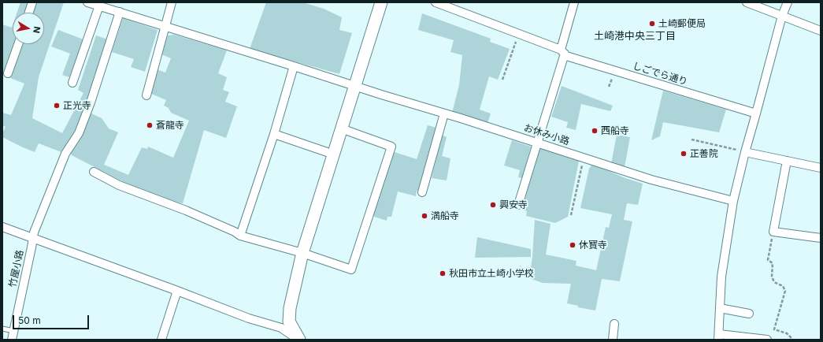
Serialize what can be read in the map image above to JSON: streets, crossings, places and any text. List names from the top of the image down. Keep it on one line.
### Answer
{"streets":{"street":["しごでら通り","お休み小路","竹屋小路"]},"crossings":[["お休み小路","竹屋小路"]],"districts":["土崎港中央三丁目"],"places":["土崎郵便局","正光寺","蒼龍寺","西船寺","正善院","興安寺","満船寺","休寳寺","秋田市立土崎小学校"],"scale_bar":"50 m","north":"right"}
